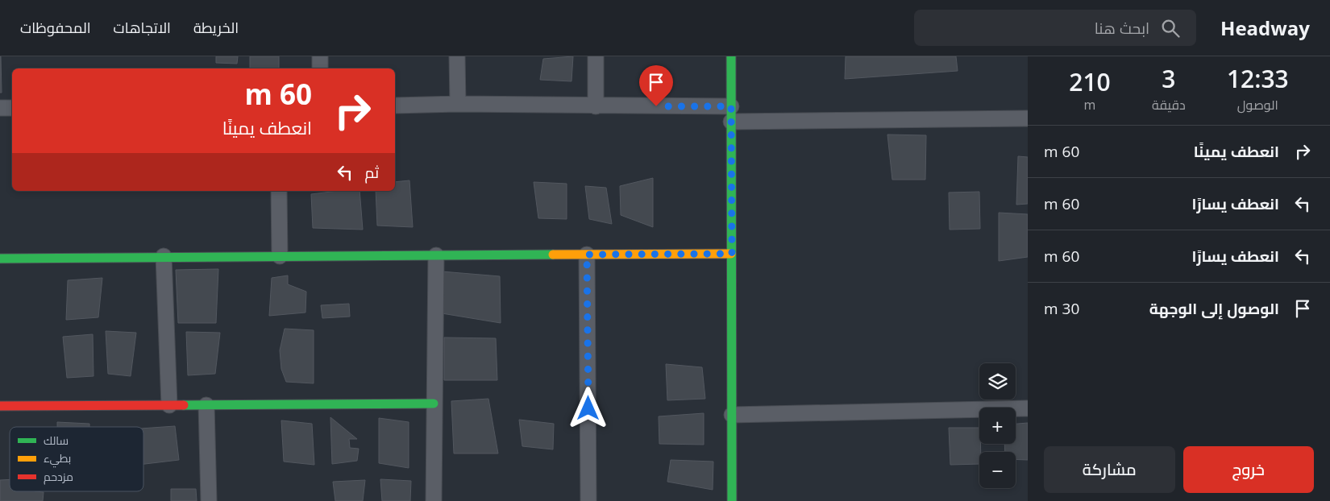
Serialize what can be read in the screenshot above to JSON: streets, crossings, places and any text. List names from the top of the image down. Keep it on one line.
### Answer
{"legend":["سالك","بطيء","مزدحم"],"page":{"header":"Headway","search":"ابحث هنا","nav":["الخريطة","الاتجاهات","المحفوظات"],"eta":["12:33","الوصول","3","دقيقة","210","m"],"turn":["60 m","انعطف يمينًا"],"list":[{"name":"انعطف يمينًا","value":"60 m"},{"name":"انعطف يسارًا","value":"60 m"},{"name":"انعطف يسارًا","value":"60 m"},{"name":"الوصول إلى الوجهة","value":"30 m"}],"then":"ثم","map_buttons":["+","−"],"buttons":["خروج","مشاركة"]}}
